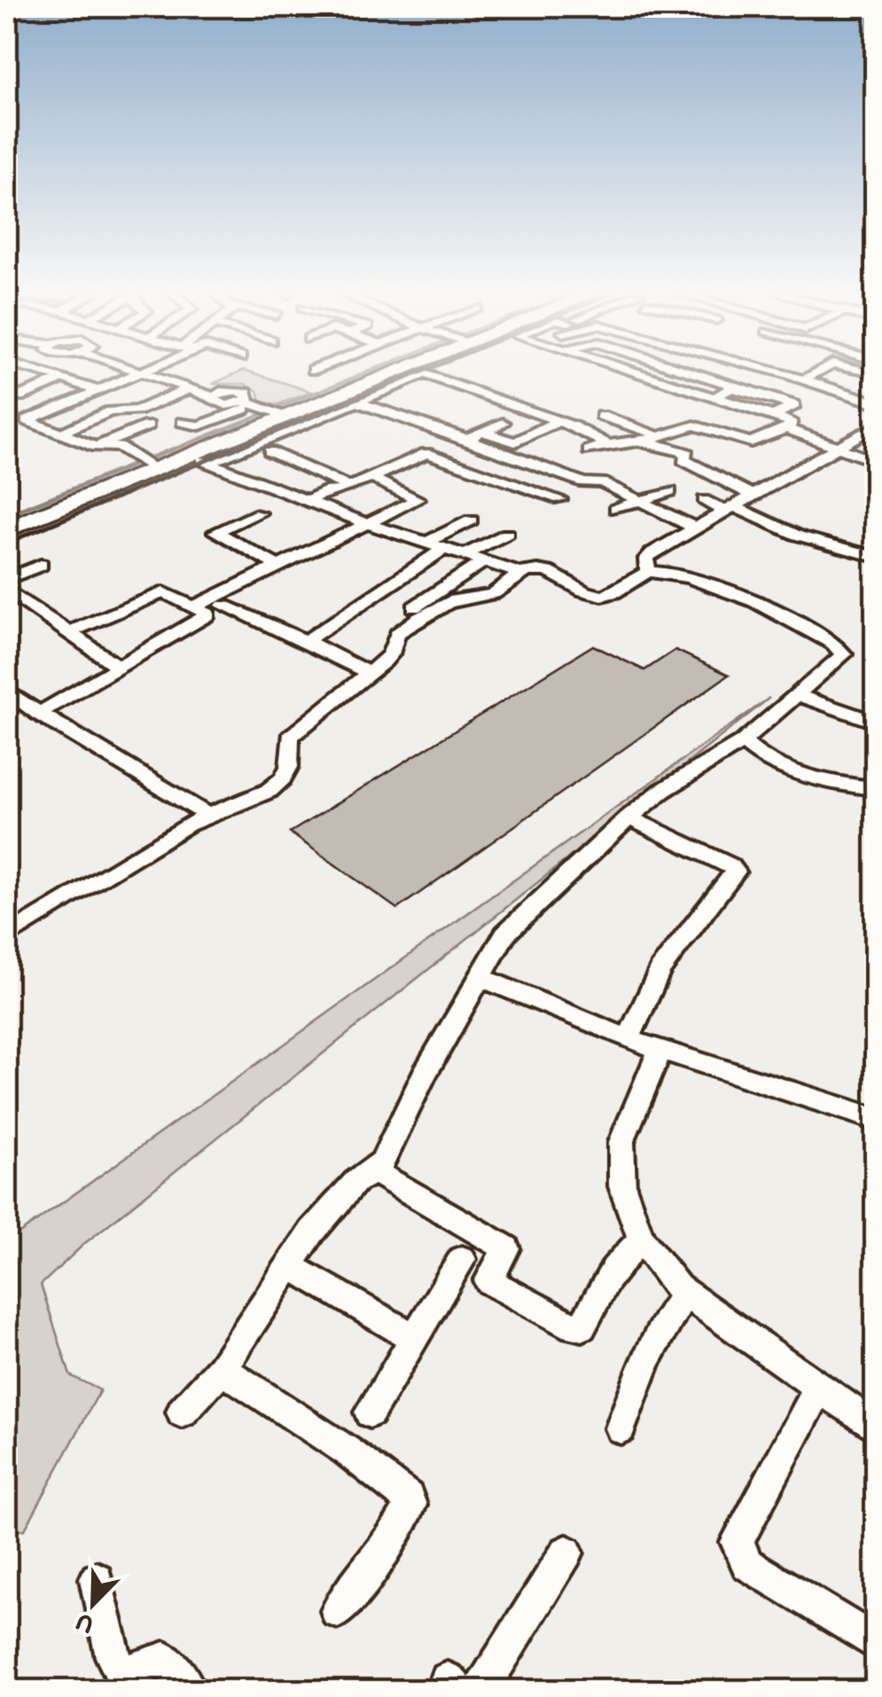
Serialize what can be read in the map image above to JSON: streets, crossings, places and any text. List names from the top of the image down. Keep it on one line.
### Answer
{"north":"bottom left"}
